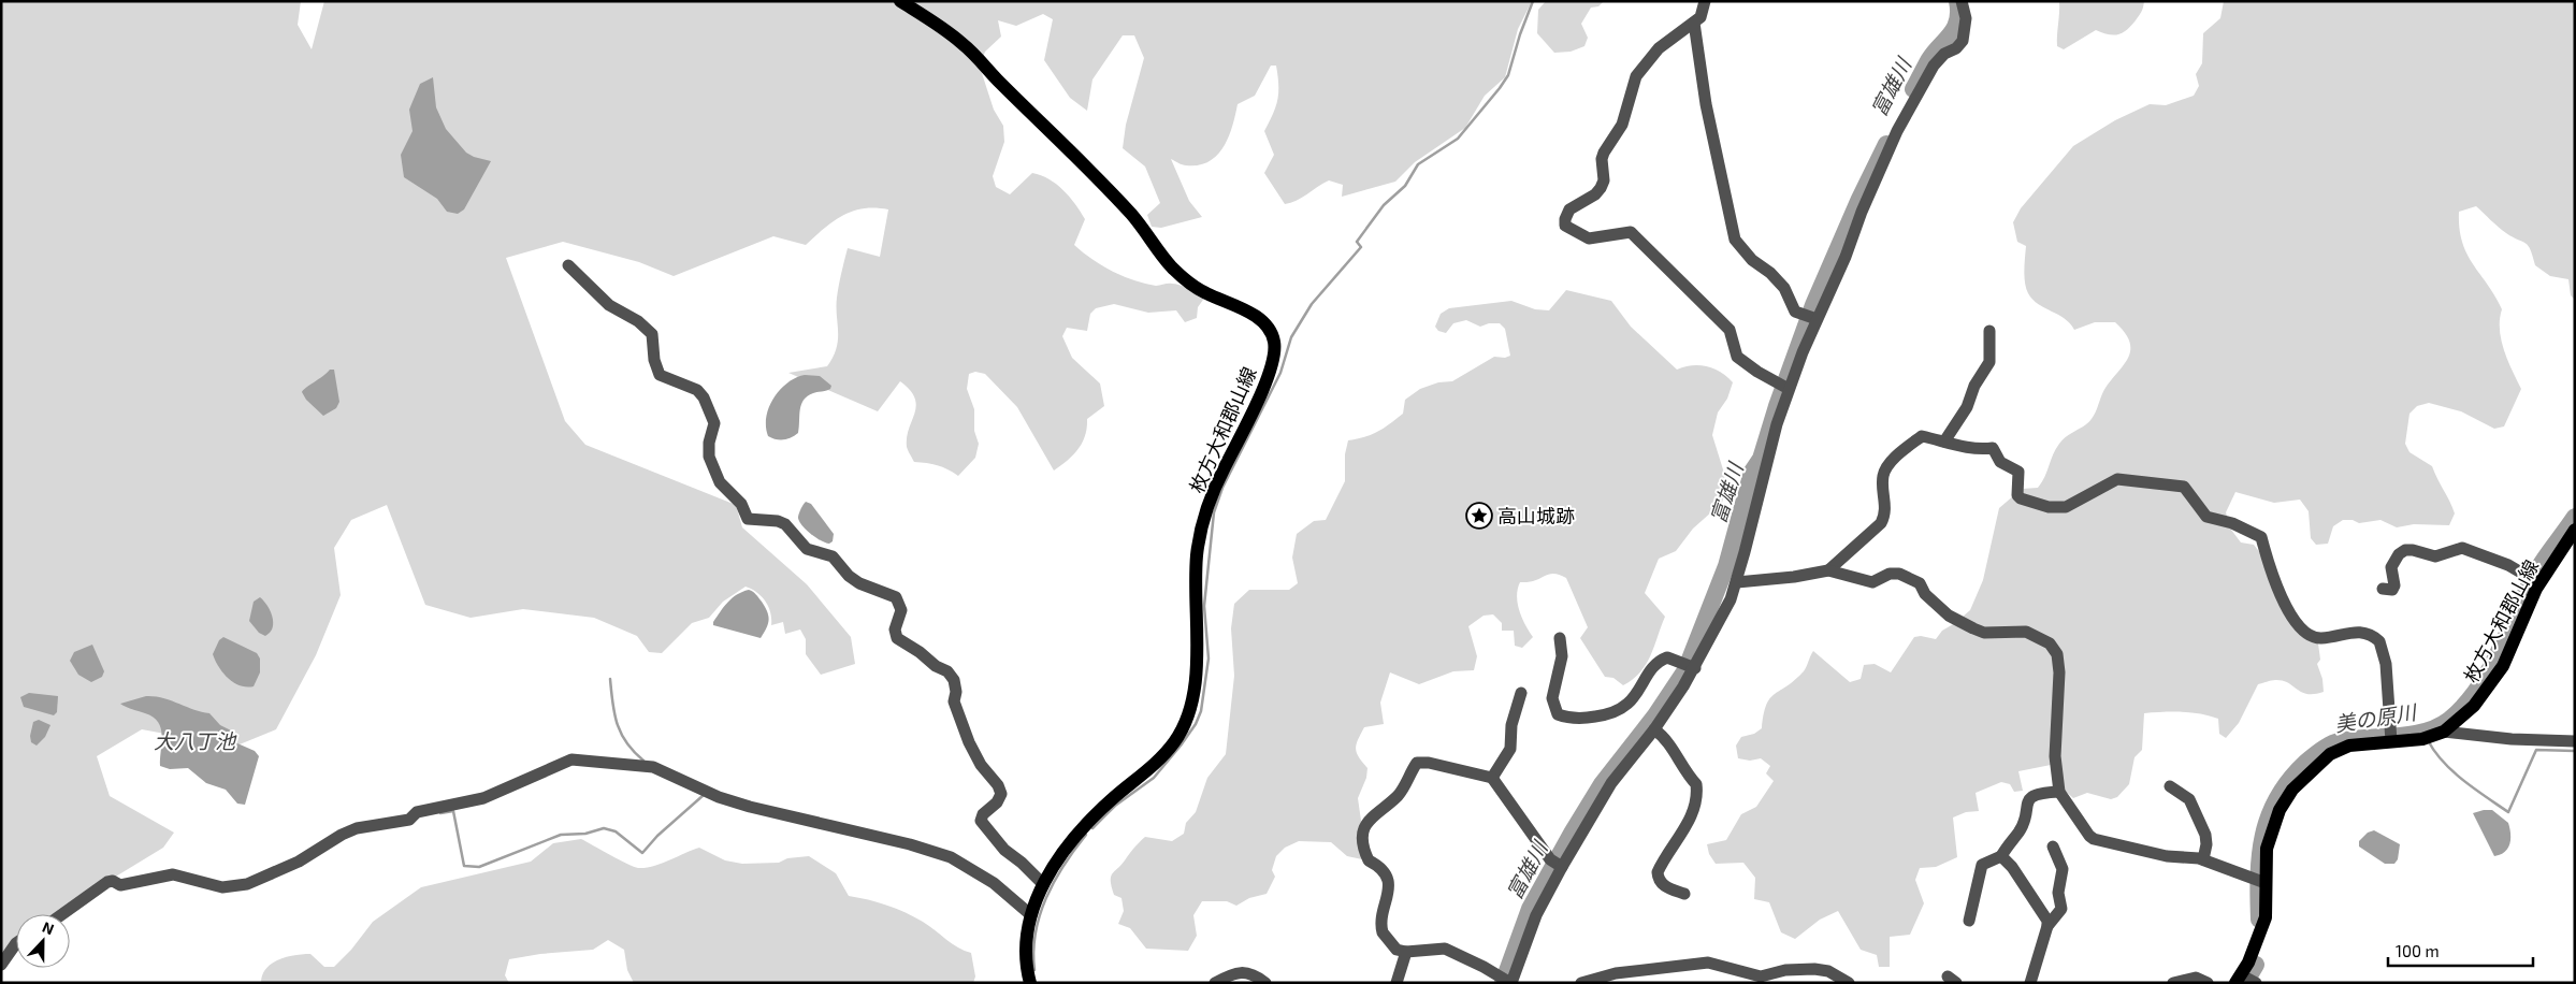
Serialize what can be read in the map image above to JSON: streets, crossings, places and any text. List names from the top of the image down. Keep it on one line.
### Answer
{"streets":{"main road":["枚方大和郡山線"]},"water":["富雄川","美の原川","大八丁池"],"places":{"place":["高山城跡"]},"scale_bar":"100 m","north":"top"}
